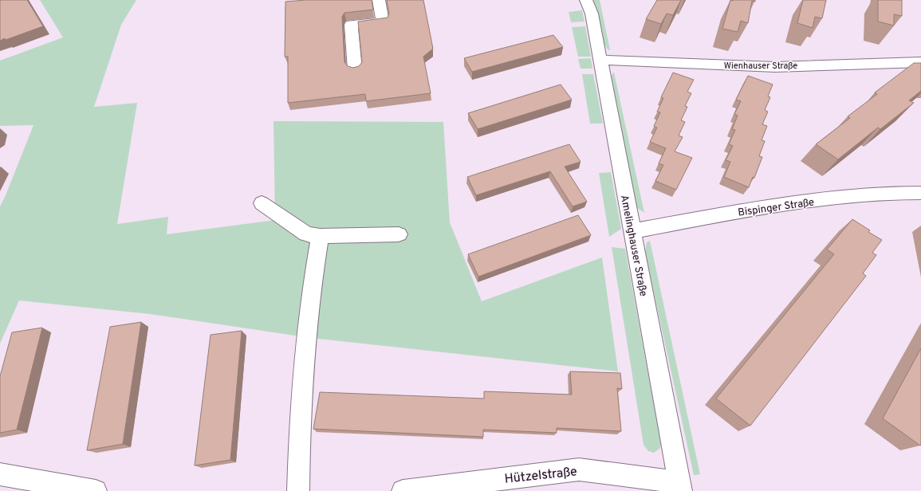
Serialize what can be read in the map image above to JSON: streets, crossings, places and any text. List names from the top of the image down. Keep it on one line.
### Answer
{"streets":{"street":["Wienhauser Straße","Bispinger Straße","Amelinghauser Straße","Hützelstraße"]},"crossings":[["Wienhauser Straße","Amelinghauser Straße"],["Bispinger Straße","Amelinghauser Straße"],["Amelinghauser Straße","Hützelstraße"]]}
